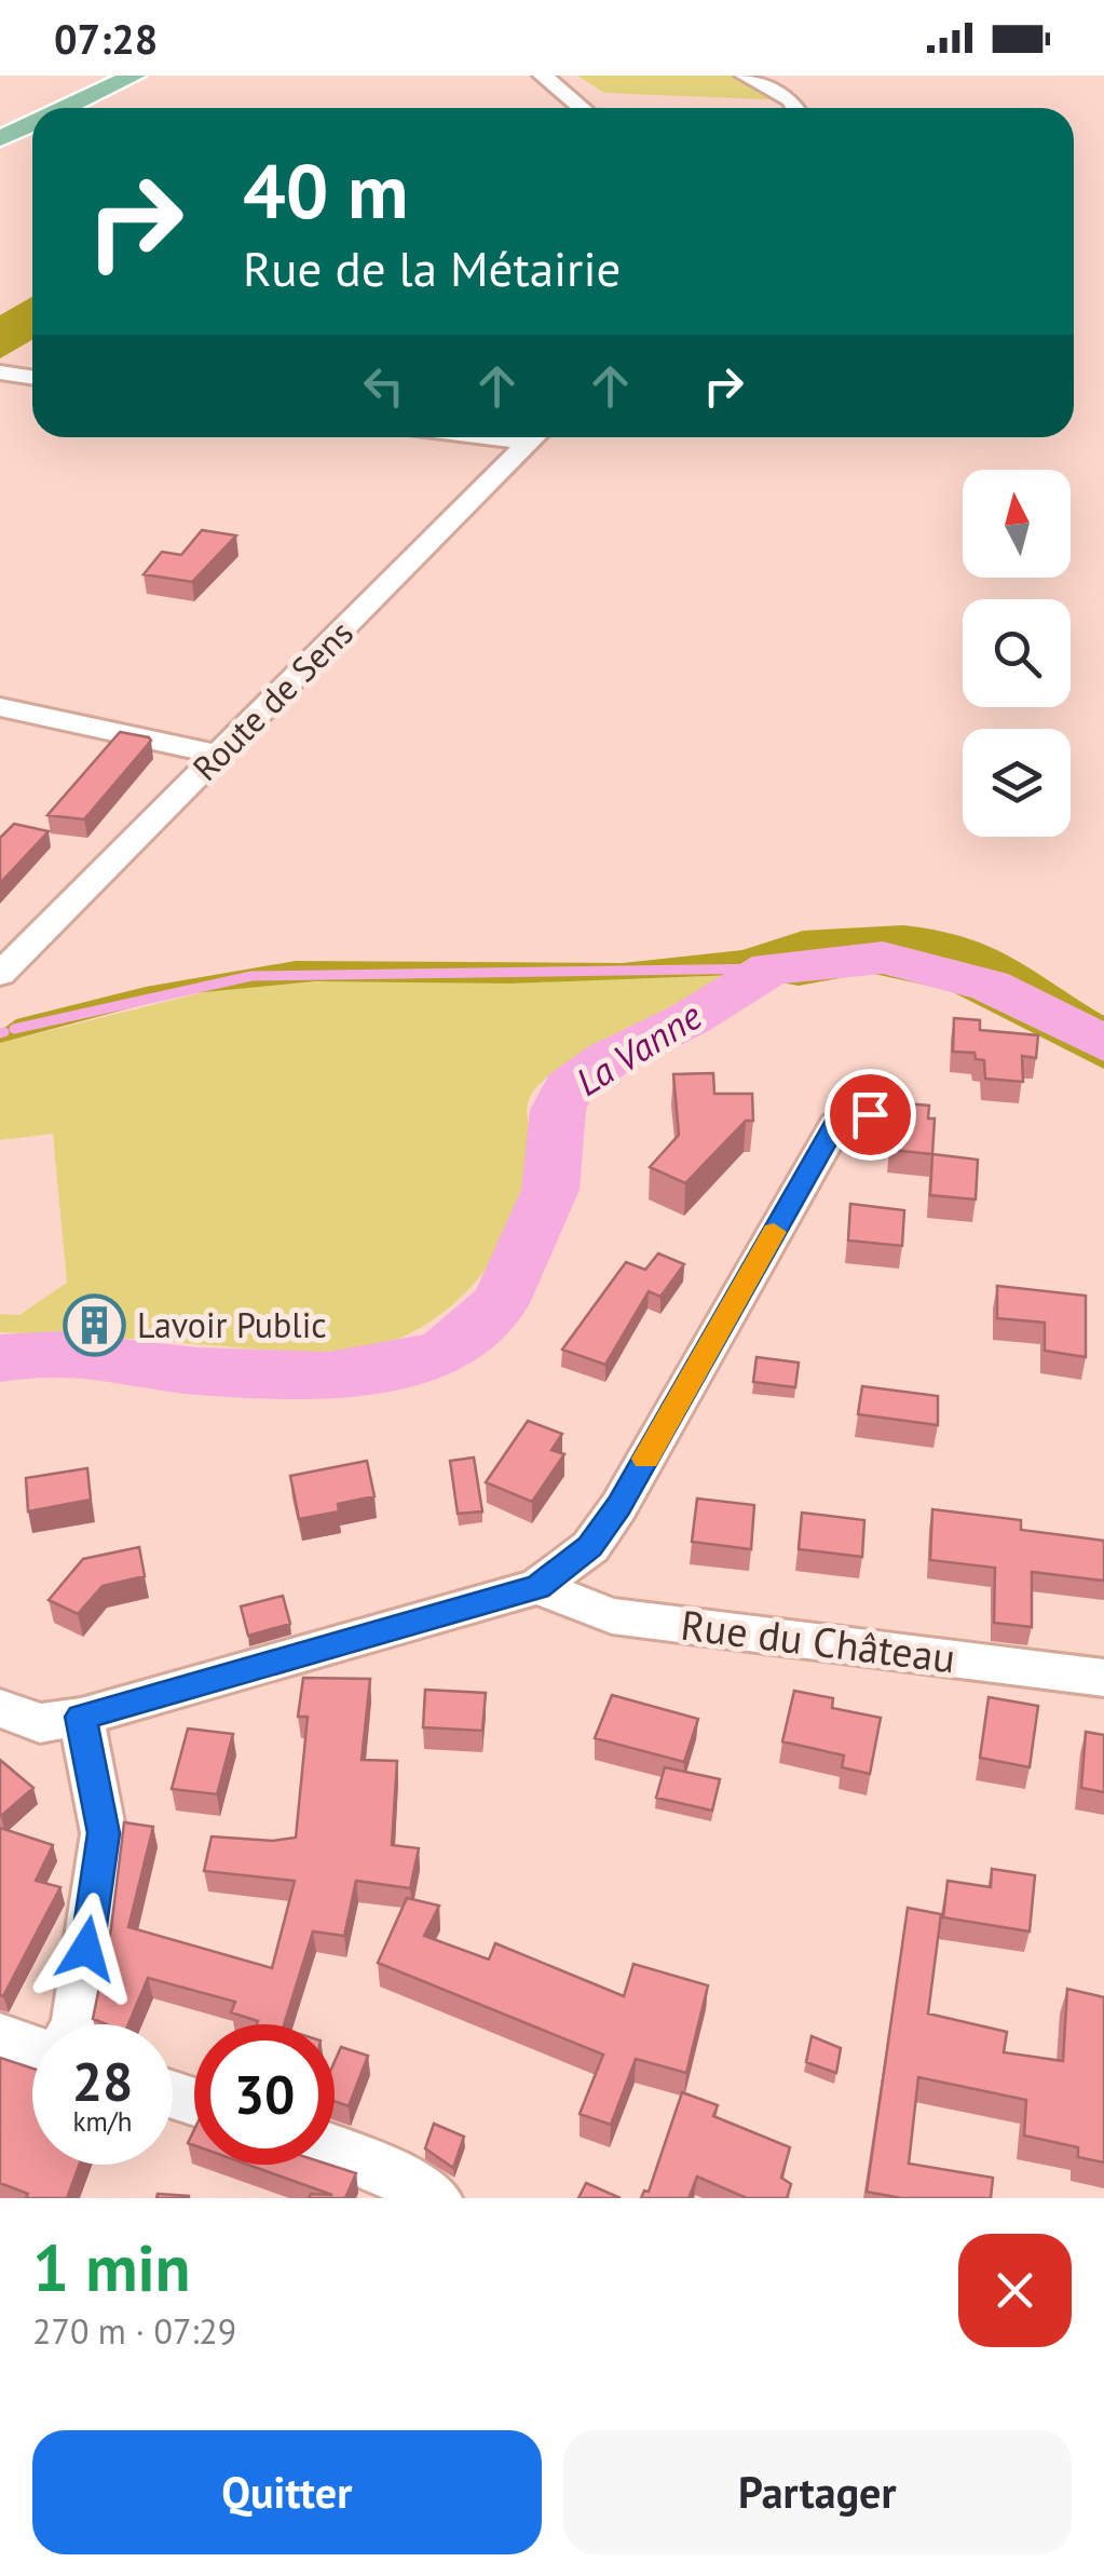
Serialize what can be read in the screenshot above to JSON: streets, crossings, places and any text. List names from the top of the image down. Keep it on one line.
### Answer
{"streets":{"street":["Route de Sens","Rue du Château"]},"water":["La Vanne"],"places":{"building":["Lavoir Public"]},"north":"top","page":{"status":"07:28","turn":["40 m","Rue de la Métairie"],"speed":"28 km/h","limit":"30","heading":["1 min","270 m · 07:29"],"buttons":["Quitter","Partager"]}}
